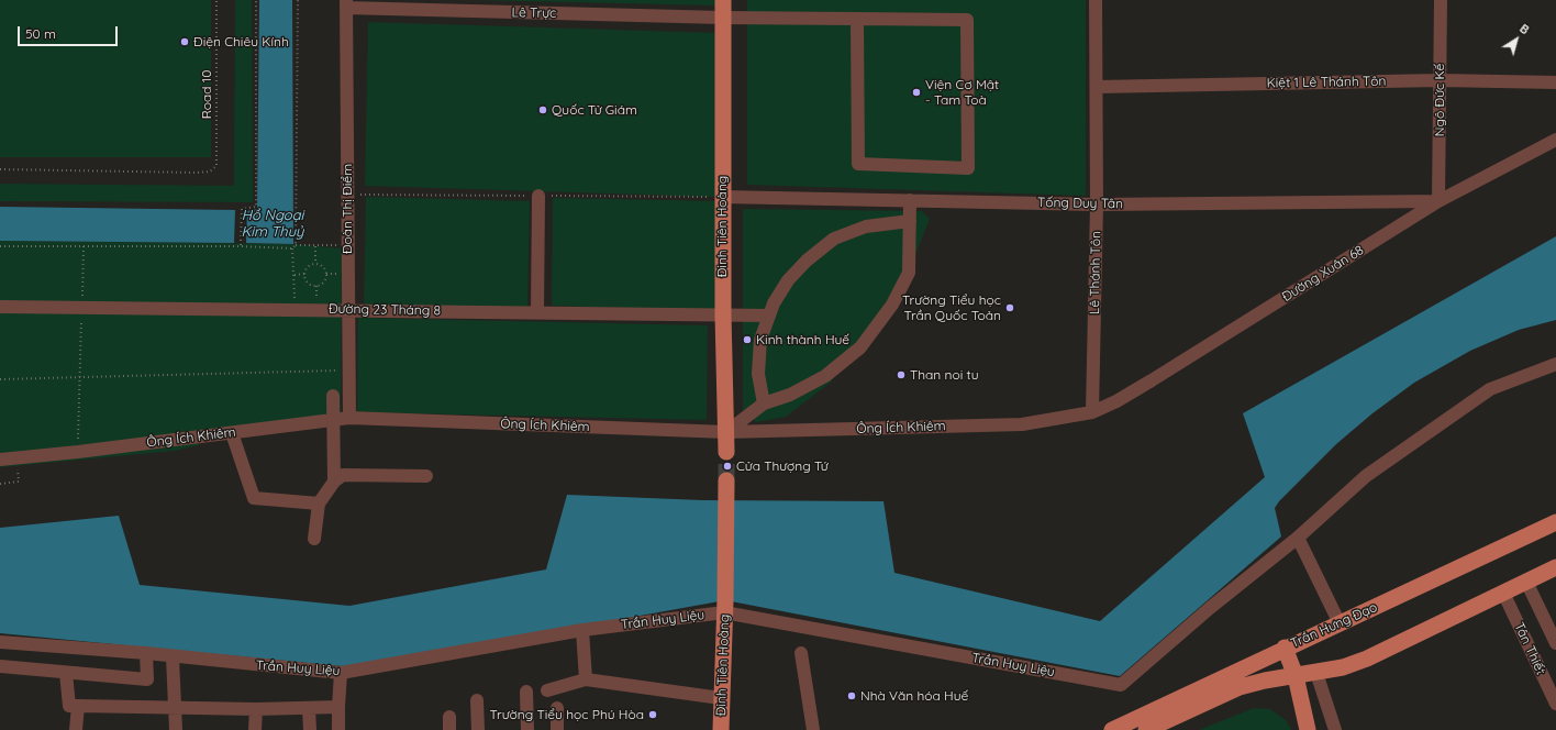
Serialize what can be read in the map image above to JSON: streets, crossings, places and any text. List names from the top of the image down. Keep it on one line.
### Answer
{"streets":{"main road":["Đinh Tiên Hoàng","Trần Hưng Đạo"],"street":["Lê Trực","Kiệt 1 Lê Thánh Tôn","Ngô Đức Kế","Tống Duy Tân","Đoàn Thị Điểm","Lê Thánh Tôn","Đường Xuân 68","Đường 23 Tháng 8","Ông Ích Khiêm","Trần Huy Liệu","Tân Thiết"],"path":["Road 10"]},"crossings":[["Lê Trực","Đoàn Thị Điểm"],["Lê Trực","Đinh Tiên Hoàng"],["Kiệt 1 Lê Thánh Tôn","Ngô Đức Kế"],["Kiệt 1 Lê Thánh Tôn","Lê Thánh Tôn"],["Ngô Đức Kế","Tống Duy Tân"],["Ngô Đức Kế","Đường Xuân 68"],["Tống Duy Tân","Đinh Tiên Hoàng"],["Tống Duy Tân","Lê Thánh Tôn"],["Tống Duy Tân","Đường Xuân 68"],["Đoàn Thị Điểm","Đường 23 Tháng 8"],["Đoàn Thị Điểm","Ông Ích Khiêm"],["Đinh Tiên Hoàng","Đường 23 Tháng 8"],["Đinh Tiên Hoàng","Ông Ích Khiêm"],["Đinh Tiên Hoàng","Trần Huy Liệu"],["Lê Thánh Tôn","Đường Xuân 68"],["Lê Thánh Tôn","Ông Ích Khiêm"],["Đường Xuân 68","Ông Ích Khiêm"]],"water":["Hồ Ngoại Kim Thuỷ"],"places":["Điện Chiêu Kính","Viện Cơ Mật - Tam Toà","Quốc Tử Giám","Trường Tiểu học Trần Quốc Toản","Kinh thành Huế","Than noi tu","Cửa Thượng Tứ","Nhà Văn hóa Huế","Trường Tiểu học Phú Hòa"],"scale_bar":"50 m","north":"top right"}
